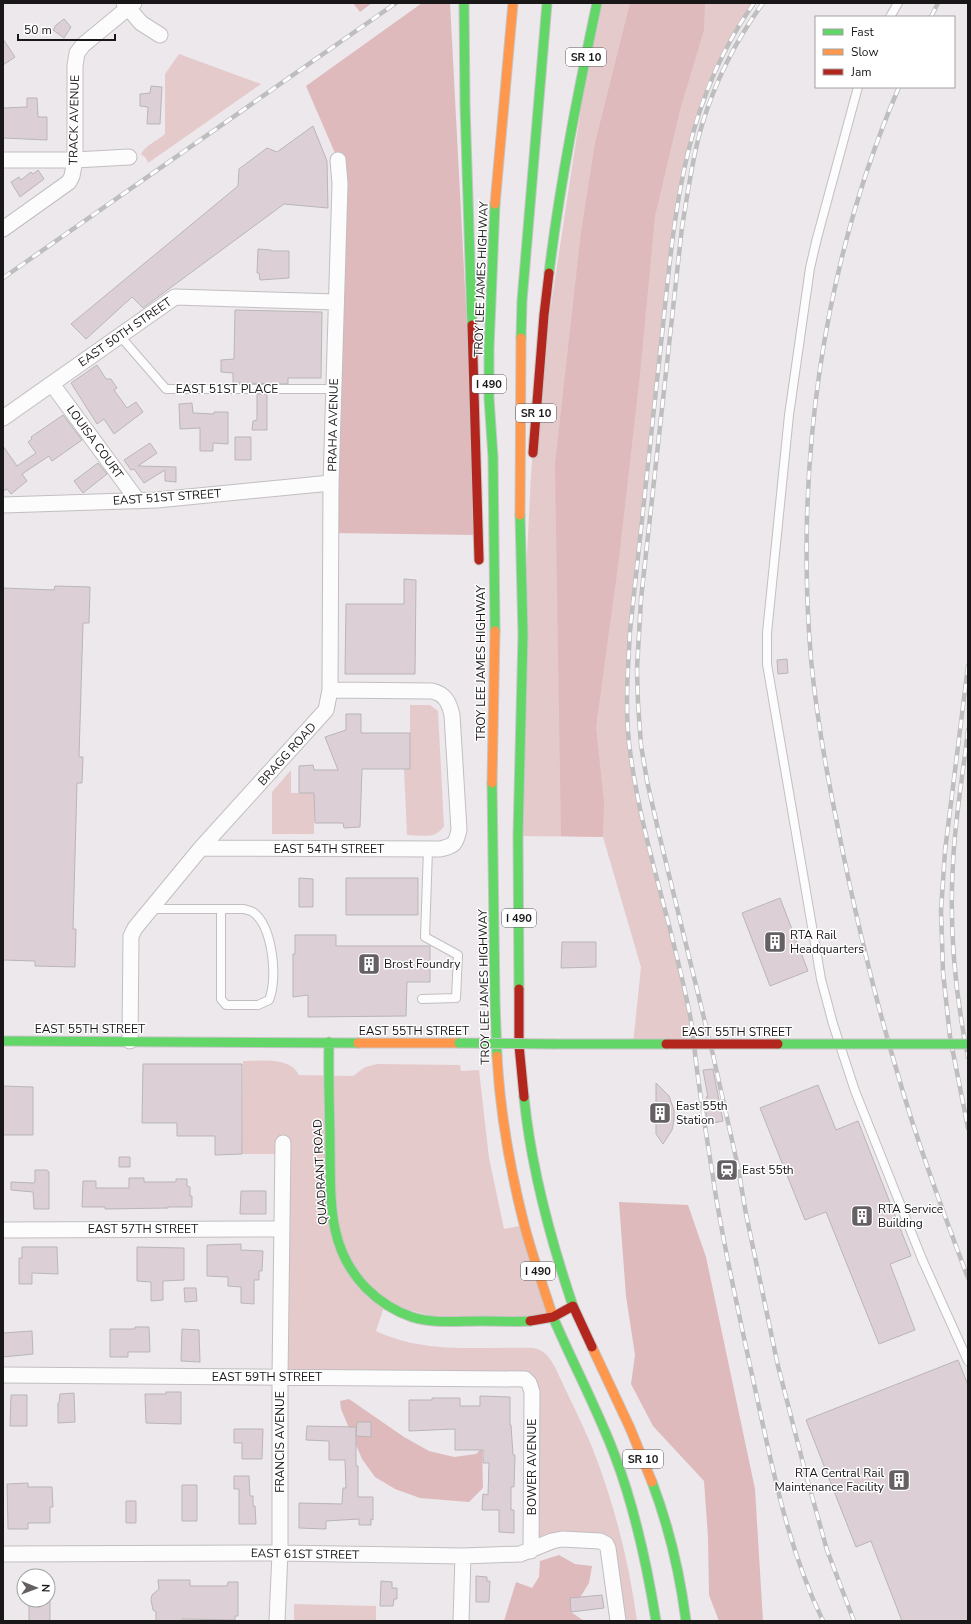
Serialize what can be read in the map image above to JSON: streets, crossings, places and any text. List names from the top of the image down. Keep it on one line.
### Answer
{"streets":{"main road":["SR 10","TROY LEE JAMES HIGHWAY","I 490","EAST 55TH STREET","QUADRANT ROAD"],"street":["TRACK AVENUE","EAST 50TH STREET","PRAHA AVENUE","LOUISA COURT","EAST 51ST STREET","BRAGG ROAD","EAST 54TH STREET","EAST 57TH STREET","EAST 59TH STREET","FRANCIS AVENUE","BOWER AVENUE","EAST 61ST STREET"],"lane":["EAST 51ST PLACE"]},"crossings":[["SR 10","TROY LEE JAMES HIGHWAY"],["SR 10","I 490"],["SR 10","QUADRANT ROAD"],["TROY LEE JAMES HIGHWAY","QUADRANT ROAD"],["EAST 50TH STREET","EAST 51ST PLACE"],["EAST 50TH STREET","PRAHA AVENUE"],["EAST 50TH STREET","LOUISA COURT"],["I 490","QUADRANT ROAD"],["EAST 51ST PLACE","PRAHA AVENUE"],["PRAHA AVENUE","EAST 51ST STREET"],["PRAHA AVENUE","BRAGG ROAD"],["PRAHA AVENUE","EAST 54TH STREET"],["LOUISA COURT","EAST 51ST STREET"],["BRAGG ROAD","EAST 54TH STREET"],["BRAGG ROAD","EAST 55TH STREET"],["EAST 55TH STREET","QUADRANT ROAD"],["EAST 57TH STREET","FRANCIS AVENUE"],["EAST 59TH STREET","FRANCIS AVENUE"],["EAST 59TH STREET","BOWER AVENUE"],["FRANCIS AVENUE","EAST 61ST STREET"],["BOWER AVENUE","EAST 61ST STREET"]],"places":{"building":["RTA Rail Headquarters","Brost Foundry","East 55th Station","RTA Service Building","RTA Central Rail Maintenance Facility"],"station":["East 55th"]},"legend":["Fast","Slow","Jam"],"scale_bar":"50 m","north":"right"}
